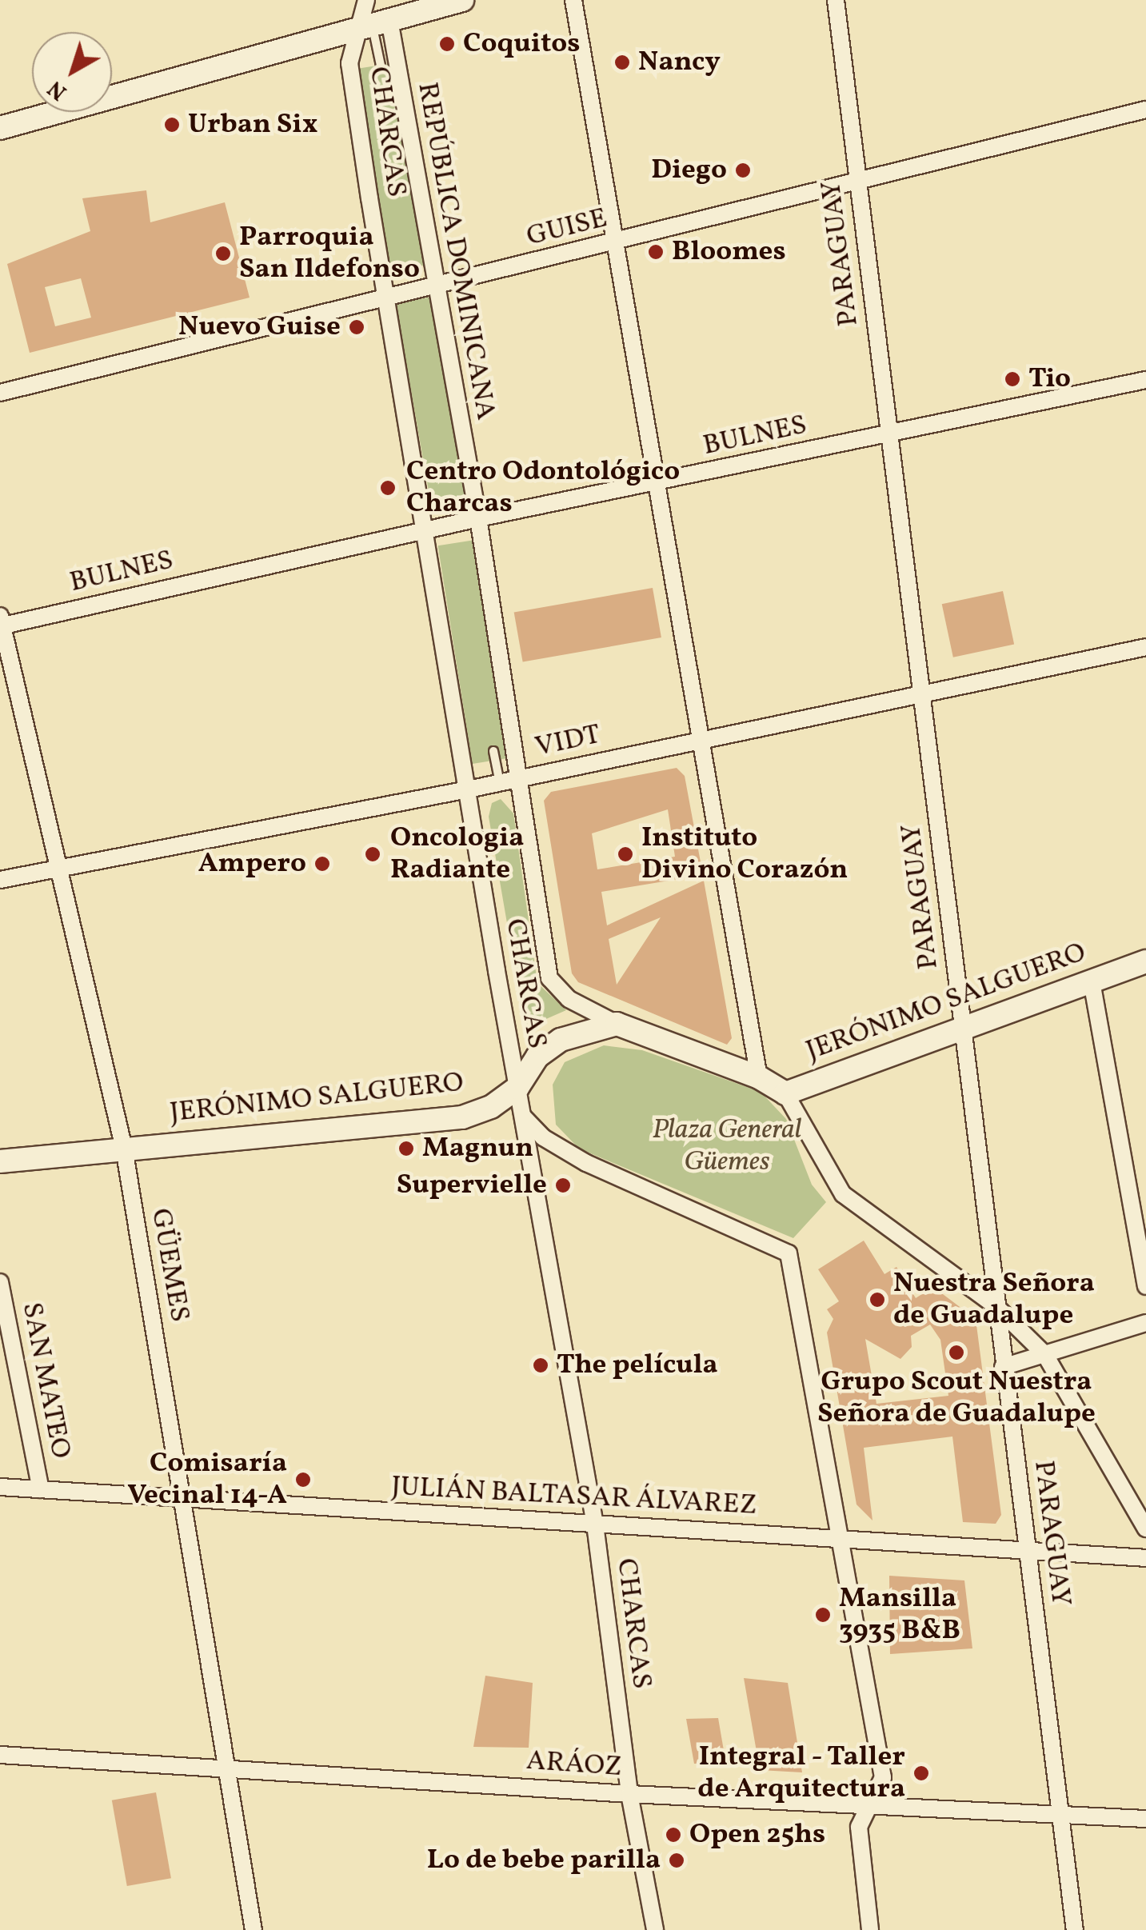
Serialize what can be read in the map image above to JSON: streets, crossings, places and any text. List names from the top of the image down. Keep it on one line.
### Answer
{"streets":{"street":["CHARCAS","GUISE","REPÚBLICA DOMINICANA","PARAGUAY","BULNES","VIDT","JERÓNIMO SALGUERO","GÜEMES","SAN MATEO","JULIÁN BALTASAR ÁLVAREZ","ARÁOZ"]},"crossings":[["CHARCAS","GUISE"],["CHARCAS","REPÚBLICA DOMINICANA"],["CHARCAS","BULNES"],["CHARCAS","VIDT"],["CHARCAS","JERÓNIMO SALGUERO"],["CHARCAS","JULIÁN BALTASAR ÁLVAREZ"],["CHARCAS","ARÁOZ"],["GUISE","REPÚBLICA DOMINICANA"],["GUISE","PARAGUAY"],["REPÚBLICA DOMINICANA","BULNES"],["REPÚBLICA DOMINICANA","VIDT"],["REPÚBLICA DOMINICANA","JERÓNIMO SALGUERO"],["PARAGUAY","BULNES"],["PARAGUAY","VIDT"],["PARAGUAY","JERÓNIMO SALGUERO"],["PARAGUAY","JULIÁN BALTASAR ÁLVAREZ"],["PARAGUAY","ARÁOZ"],["BULNES","GÜEMES"],["VIDT","GÜEMES"],["JERÓNIMO SALGUERO","GÜEMES"],["GÜEMES","JULIÁN BALTASAR ÁLVAREZ"],["GÜEMES","ARÁOZ"],["SAN MATEO","JULIÁN BALTASAR ÁLVAREZ"]],"parks":["Plaza General Güemes"],"places":["Coquitos","Nancy","Urban Six","Diego","Bloomes","Parroquia San Ildefonso","Nuevo Guise","Tio","Centro Odontológico Charcas","Oncologia Radiante","Instituto Divino Corazón","Ampero","Magnun","Supervielle","Nuestra Señora de Guadalupe","Grupo Scout Nuestra Señora de Guadalupe","The película","Comisaría Vecinal 14-A","Mansilla 3935 B&B","Integral - Taller de Arquitectura","Open 25hs","Lo de bebe parilla"],"north":"bottom left"}
